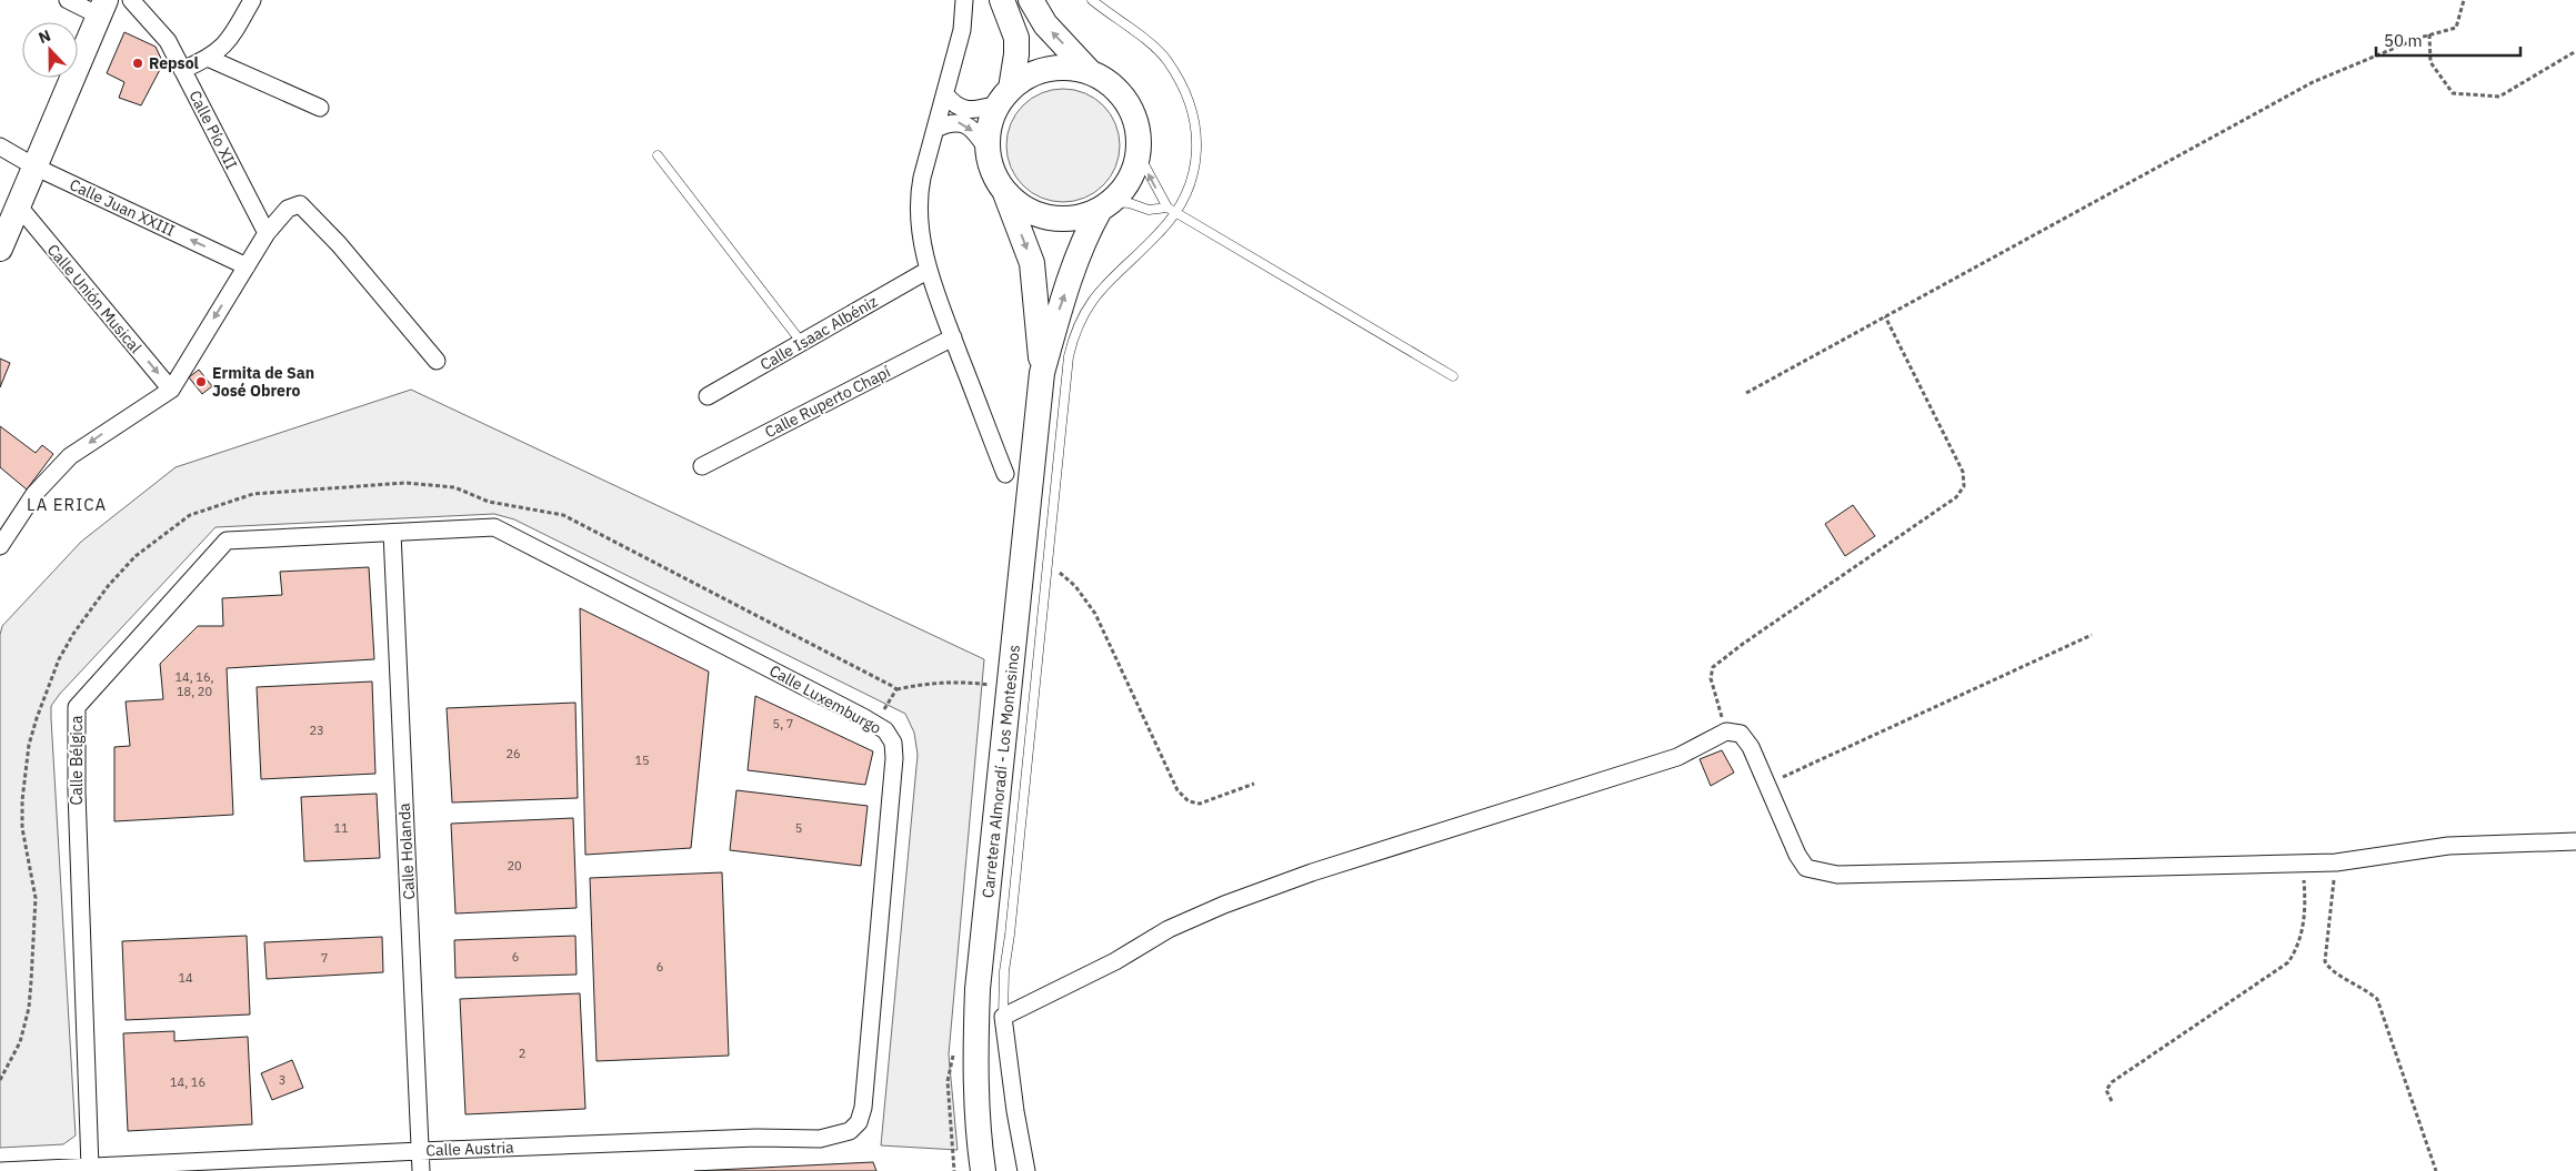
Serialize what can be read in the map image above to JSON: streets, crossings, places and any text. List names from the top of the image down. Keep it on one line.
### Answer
{"streets":{"main road":["Carretera Almoradí - Los Montesinos"],"street":["Calle Pío XII","Calle Juan XXIII","Calle Unión Musical","Calle Isaac Albéniz","Calle Ruperto Chapí","Calle Luxemburgo","Calle Bélgica","Calle Holanda","Calle Austria"]},"crossings":[["Calle Luxemburgo","Calle Bélgica"],["Calle Luxemburgo","Calle Holanda"],["Calle Luxemburgo","Calle Austria"],["Calle Bélgica","Calle Holanda"],["Calle Bélgica","Calle Austria"],["Calle Holanda","Calle Austria"]],"one_way":["Calle Juan XXIII","Calle Unión Musical"],"districts":["LA ERICA"],"places":["Repsol","Ermita de San José Obrero"],"house_numbers":["14, 16, 18, 20","5, 7","23","26","15","11","5","20","6","7","6","14","2","3","14, 16"],"scale_bar":"50 m","north":"top"}
